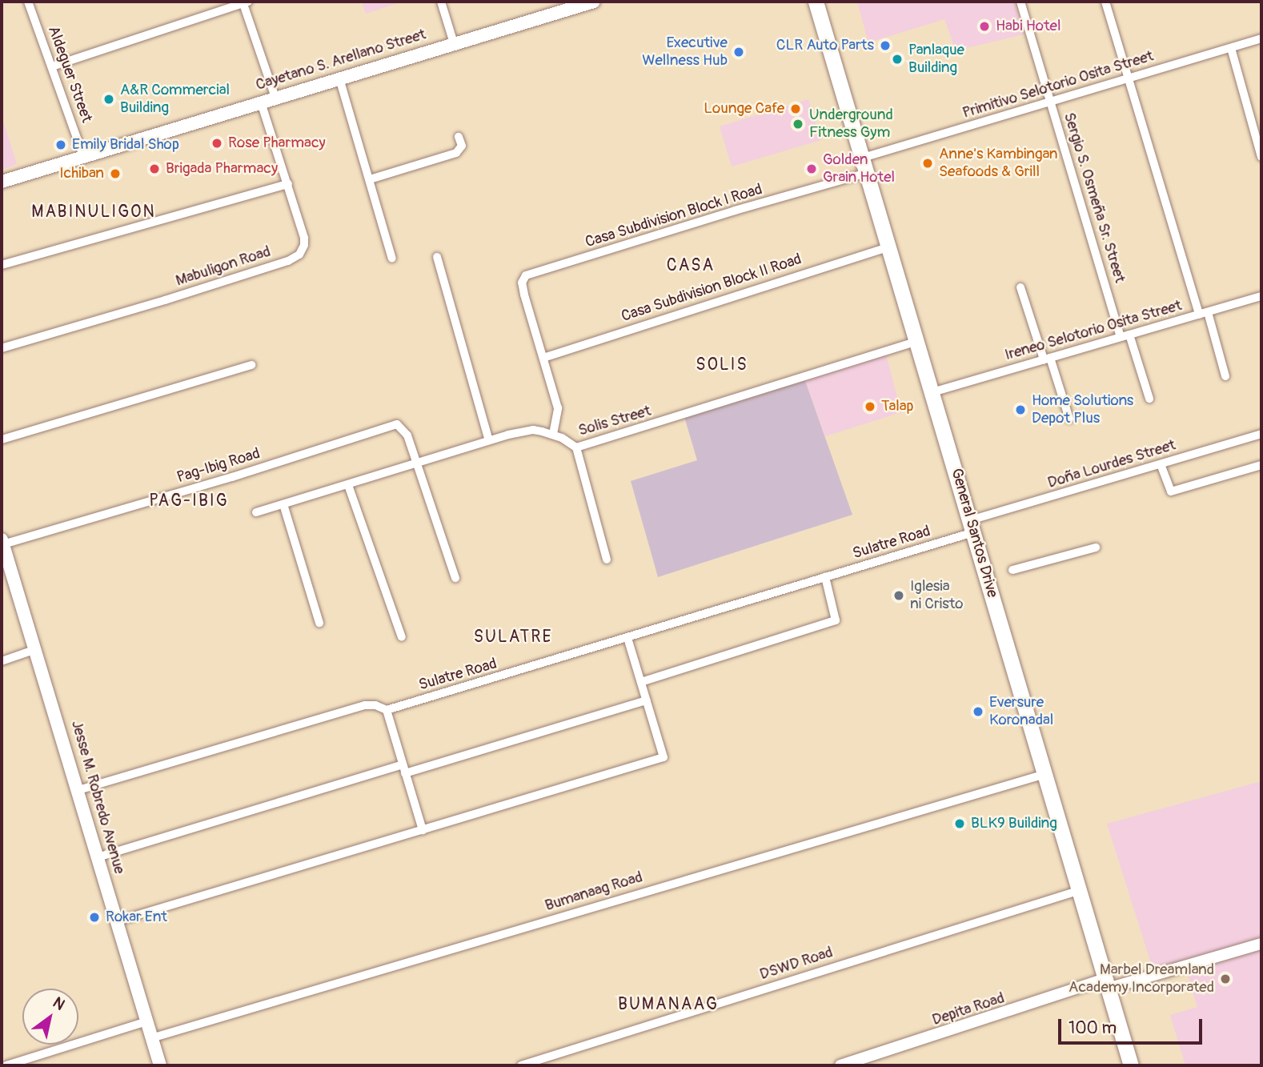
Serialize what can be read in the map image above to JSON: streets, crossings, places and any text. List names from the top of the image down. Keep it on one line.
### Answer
{"streets":{"highway":["General Santos Drive"],"main road":["Cayetano S. Arellano Street","Jesse M. Robredo Avenue"],"street":["Aldeguer Street","Primitivo Selotorio Osita Street","Sergio S. Osmeña Sr. Street","Casa Subdivision Block I Road","Mabuligon Road","Casa Subdivision Block II Road","Ireneo Selotorio Osita Street","Solis Street","Doña Lourdes Street","Pag-Ibig Road","Sulatre Road","Bumanaag Road","DSWD Road","Depita Road"]},"crossings":[["Cayetano S. Arellano Street","Aldeguer Street"],["Cayetano S. Arellano Street","Mabuligon Road"],["Primitivo Selotorio Osita Street","Sergio S. Osmeña Sr. Street"],["Primitivo Selotorio Osita Street","Casa Subdivision Block I Road"],["Primitivo Selotorio Osita Street","General Santos Drive"],["Sergio S. Osmeña Sr. Street","Ireneo Selotorio Osita Street"],["Casa Subdivision Block I Road","Casa Subdivision Block II Road"],["Casa Subdivision Block II Road","General Santos Drive"],["Ireneo Selotorio Osita Street","General Santos Drive"],["Solis Street","Pag-Ibig Road"],["Solis Street","General Santos Drive"],["Doña Lourdes Street","General Santos Drive"],["Doña Lourdes Street","Sulatre Road"],["Pag-Ibig Road","Jesse M. Robredo Avenue"],["General Santos Drive","Sulatre Road"],["General Santos Drive","Bumanaag Road"],["General Santos Drive","DSWD Road"],["General Santos Drive","Depita Road"],["Sulatre Road","Jesse M. Robredo Avenue"],["Jesse M. Robredo Avenue","Bumanaag Road"]],"districts":["MABINULIGON","CASA","SOLIS","PAG-IBIG","SULATRE","BUMANAAG"],"places":["Habi Hotel","CLR Auto Parts","Executive Wellness Hub","Panlaque Building","A&R Commercial Building","Lounge Cafe","Underground Fitness Gym","Rose Pharmacy","Emily Bridal Shop","Anne's Kambingan Seafoods & Grill","Brigada Pharmacy","Golden Grain Hotel","Ichiban","Talap","Home Solutions Depot Plus","Iglesia ni Cristo","Eversure Koronadal","BLK9 Building","Rokar Ent","Marbel Dreamland Academy Incorporated"],"scale_bar":"100 m","north":"top right"}
